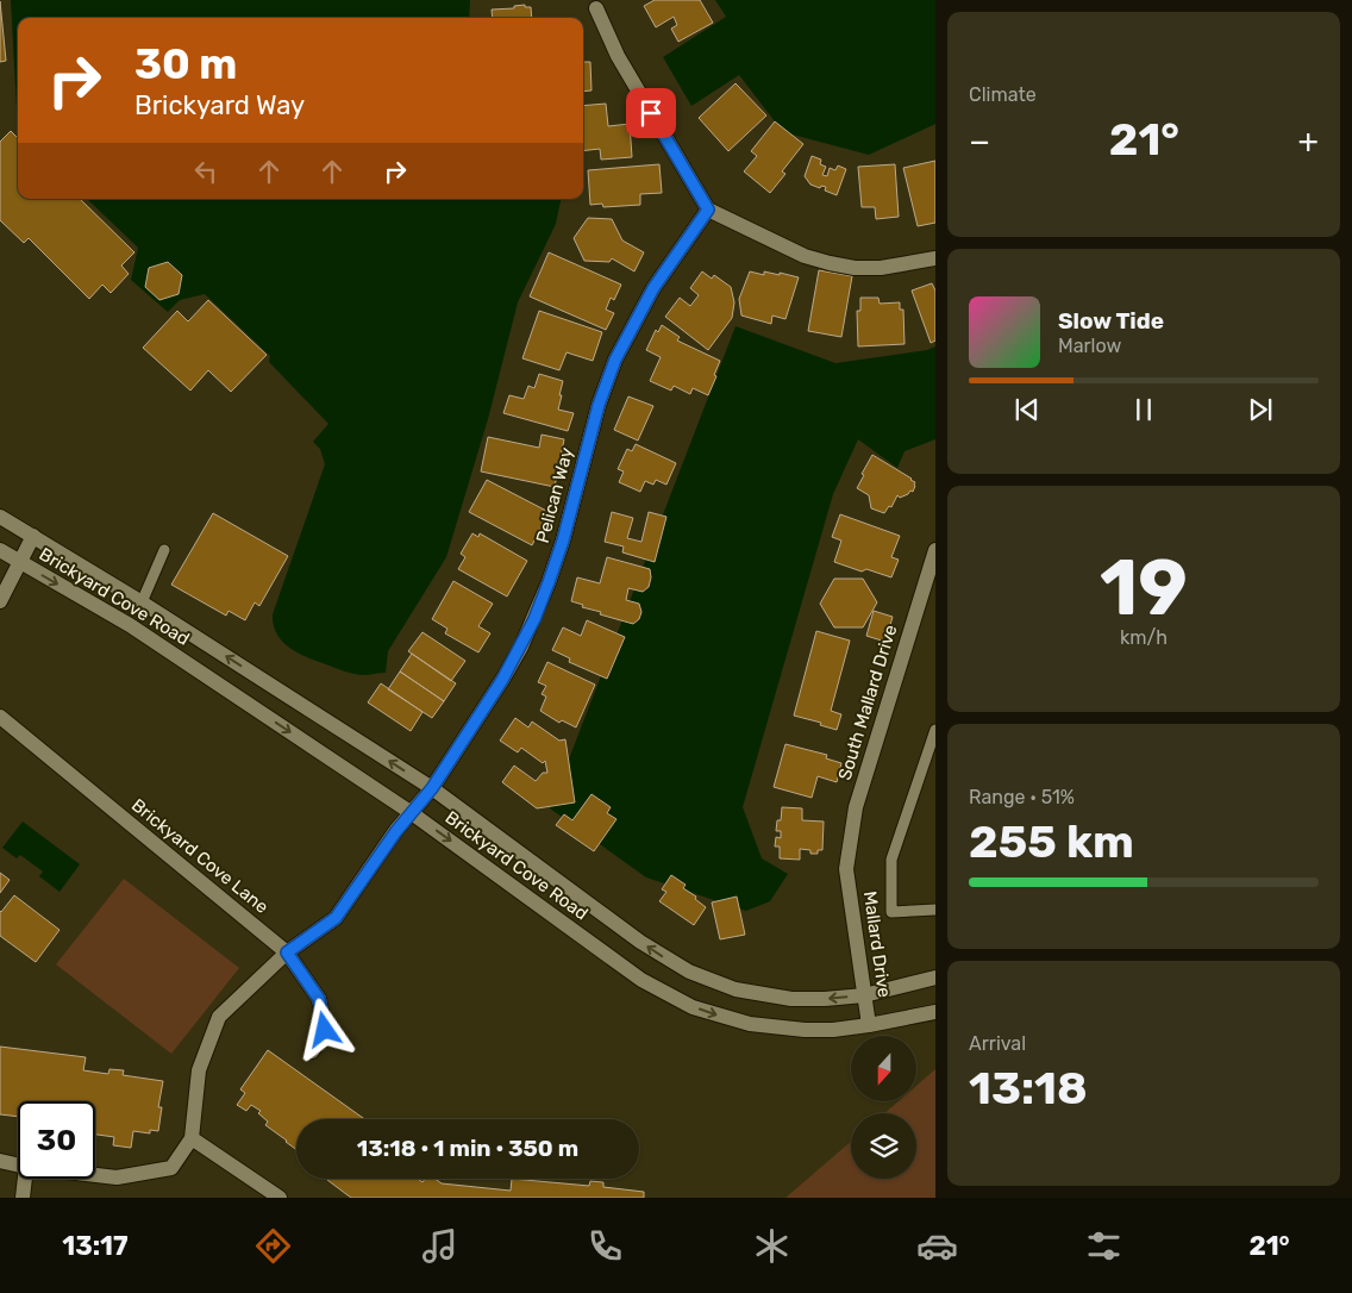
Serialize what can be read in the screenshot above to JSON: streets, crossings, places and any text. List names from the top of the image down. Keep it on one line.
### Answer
{"streets":{"street":["Pelican Way","Brickyard Cove Road","South Mallard Drive","Brickyard Cove Lane","Mallard Drive"]},"crossings":[["Pelican Way","Brickyard Cove Road"],["Pelican Way","Brickyard Cove Lane"],["Brickyard Cove Road","Mallard Drive"],["South Mallard Drive","Mallard Drive"]],"north":"bottom","page":{"tile":["Climate",["19","km/h"],["Range · 51%","255 km"],["Arrival","13:18"]],"turn":["30 m","Brickyard Way"],"heat":["−","21°","+"],"song":["Slow Tide","Marlow"],"limit":"30","trip":"13:18 · 1 min · 350 m","tabs":["13:17","21°"]}}
